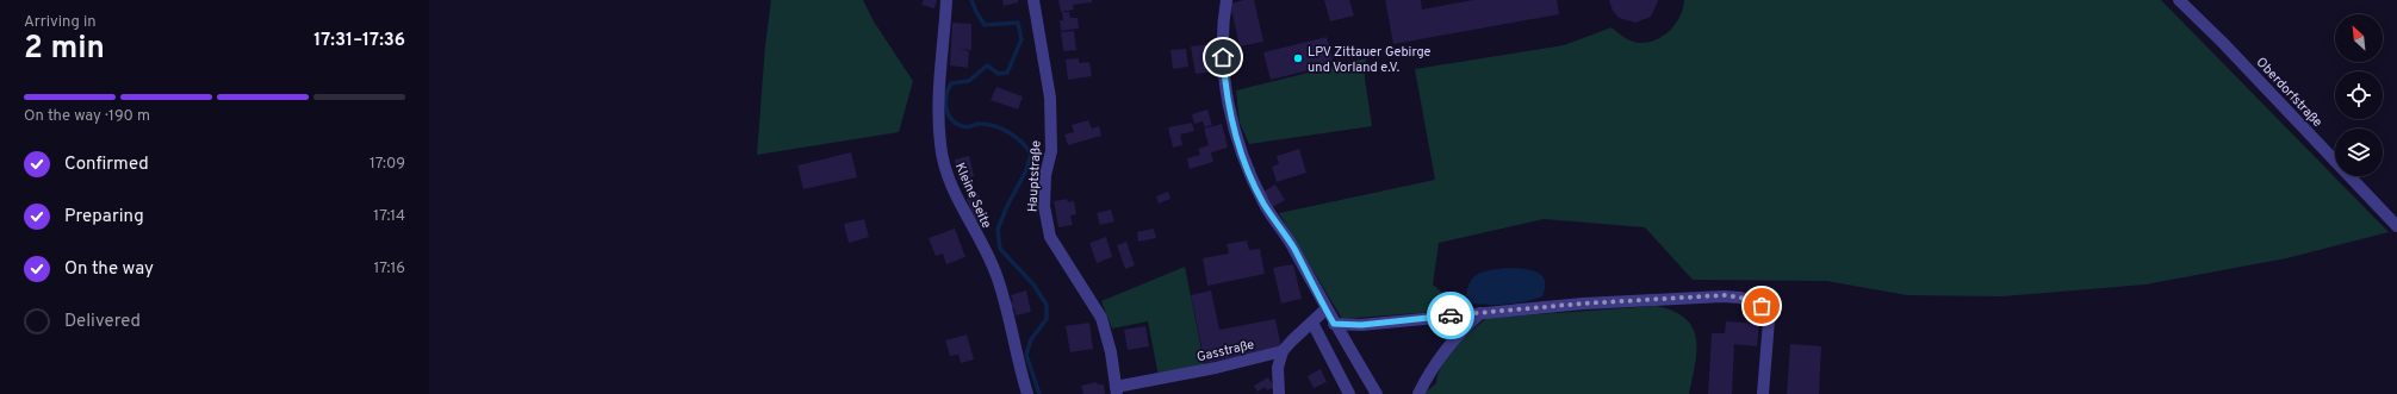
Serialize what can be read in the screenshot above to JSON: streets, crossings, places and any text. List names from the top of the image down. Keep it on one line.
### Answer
{"streets":{"street":["Oberdorfstraße","Hauptstraße","Kleine Seite","Gasstraße"]},"crossings":[["Hauptstraße","Gasstraße"]],"places":["LPV Zittauer Gebirge und Vorland e.V."],"north":"top left","page":{"heading":["2 min","Arriving in","17:31–17:36"],"bar":"On the way · 190 m","list":[["Confirmed","17:09"],["Preparing","17:14"],["On the way","17:16"],"Delivered"]}}
